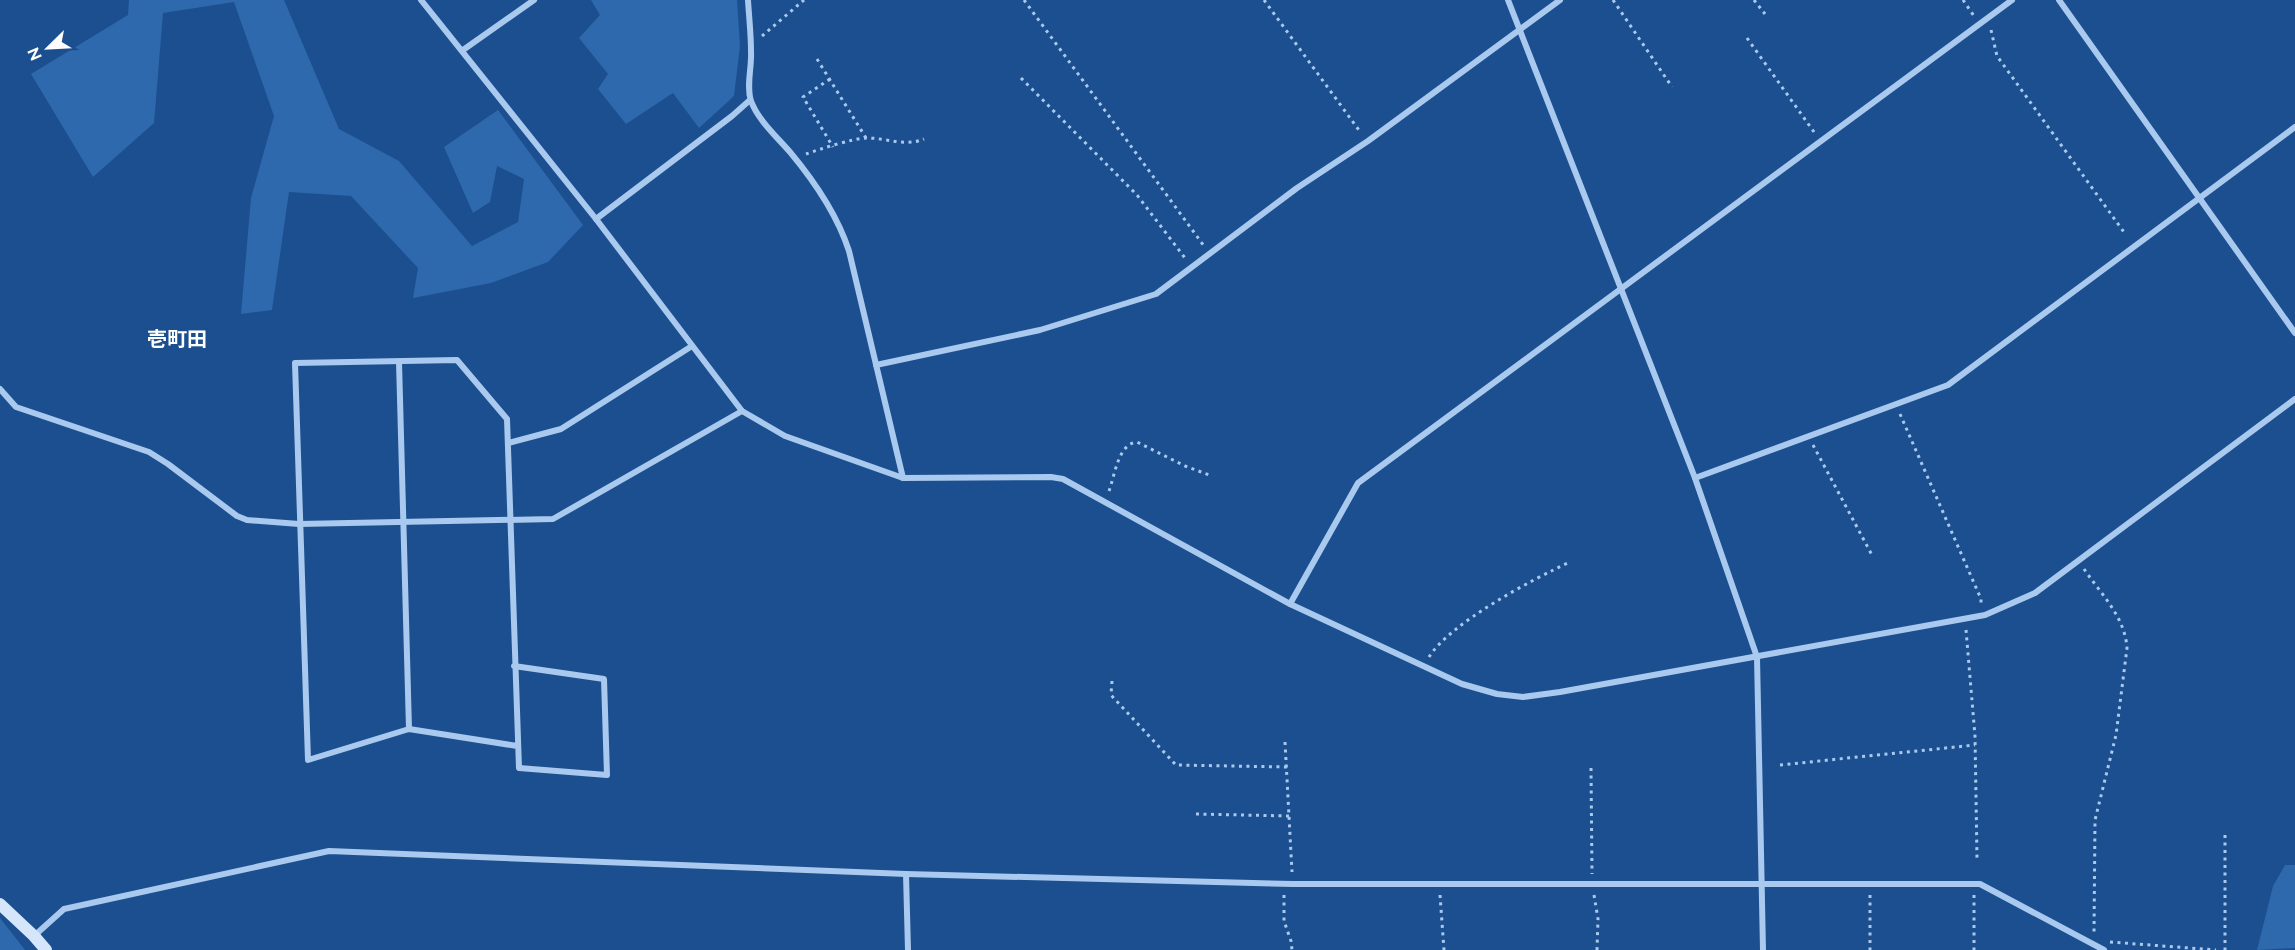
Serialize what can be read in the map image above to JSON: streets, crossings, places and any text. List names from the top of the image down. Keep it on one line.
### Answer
{"districts":["壱町田"],"north":"bottom left"}
